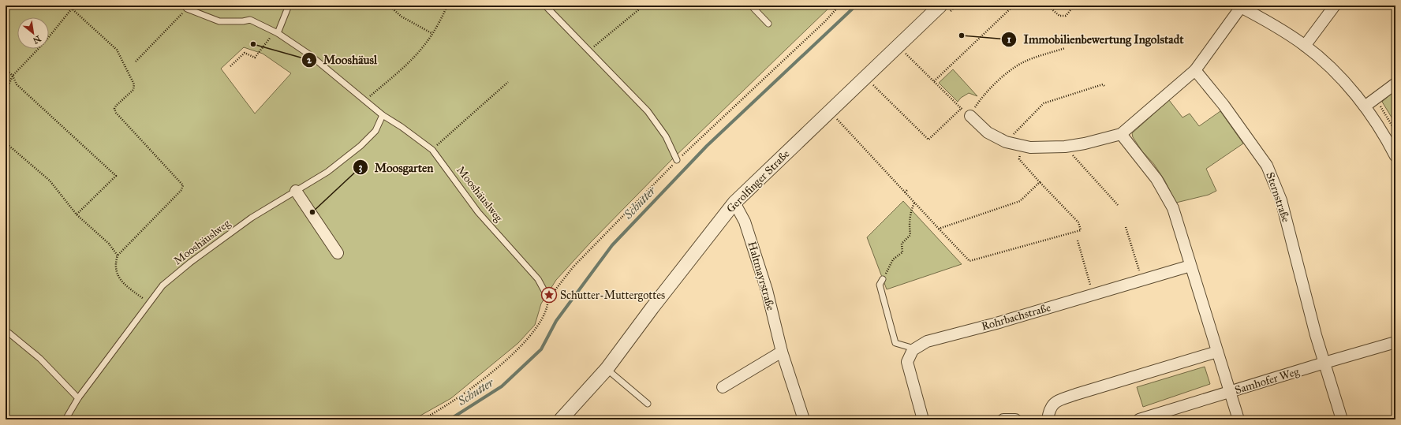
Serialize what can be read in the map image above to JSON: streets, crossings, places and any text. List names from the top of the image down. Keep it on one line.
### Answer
{"streets":{"street":["Gerolfinger Straße","Sternstraße","Haltmayrstraße","Rohrbachstraße","Samhofer Weg"],"lane":["Mooshäuslweg"]},"crossings":[["Gerolfinger Straße","Haltmayrstraße"],["Sternstraße","Samhofer Weg"]],"water":["Schutter"],"places":{"other":["Immobilienbewertung Ingolstadt","Mooshäusl","Moosgarten"],"place":["Schutter-Muttergottes"]},"north":"bottom right"}
